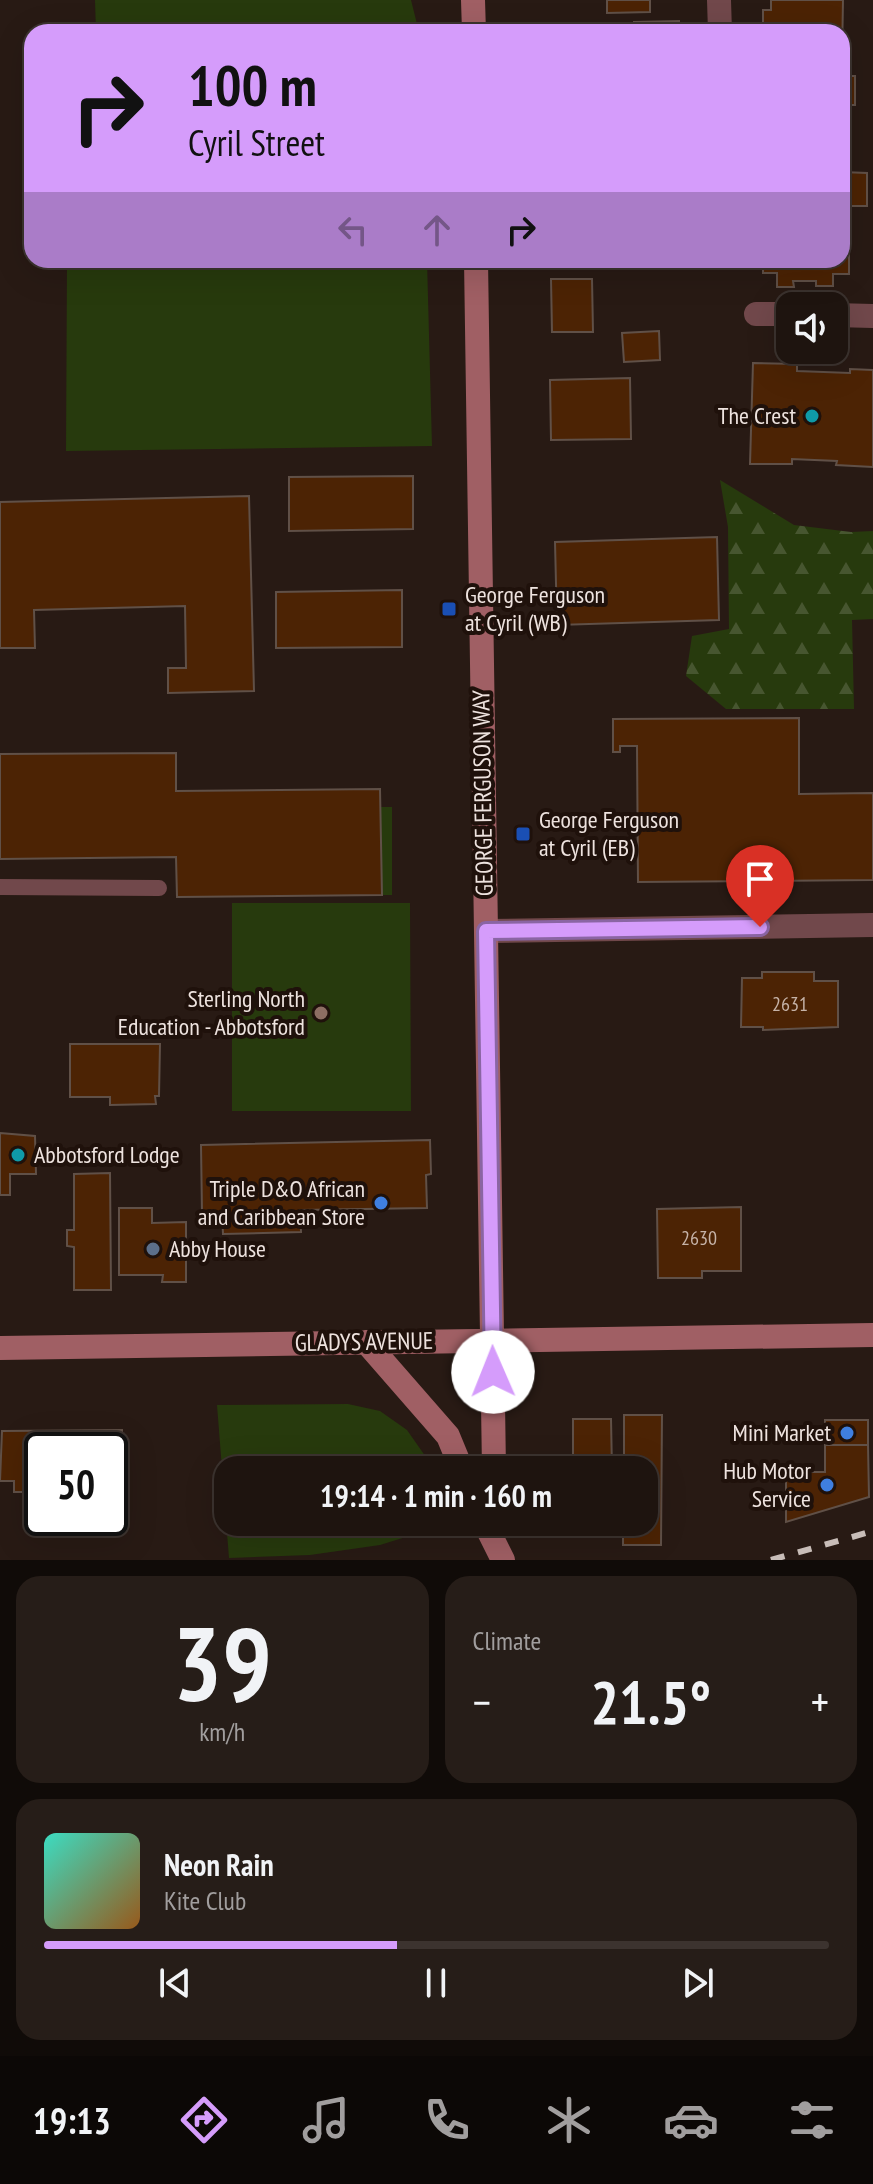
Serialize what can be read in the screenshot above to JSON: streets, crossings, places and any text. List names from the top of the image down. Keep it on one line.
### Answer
{"streets":{"main road":["GEORGE FERGUSON WAY","GLADYS AVENUE"]},"crossings":[["GEORGE FERGUSON WAY","GLADYS AVENUE"]],"places":{"other":["The Crest","Sterling North Education - Abbotsford","Abbotsford Lodge","Triple D&O African and Caribbean Store","Abby House","Mini Market","Hub Motor Service"],"transit":["George Ferguson at Cyril (WB)","George Ferguson at Cyril (EB)"]},"house_numbers":["2631","2630"],"page":{"turn":["100 m","Cyril Street"],"limit":"50","trip":"19:14 · 1 min · 160 m","tile":[["39","km/h"],"Climate"],"heat":["−","21.5°","+"],"song":["Neon Rain","Kite Club"],"tabs":"19:13"}}
